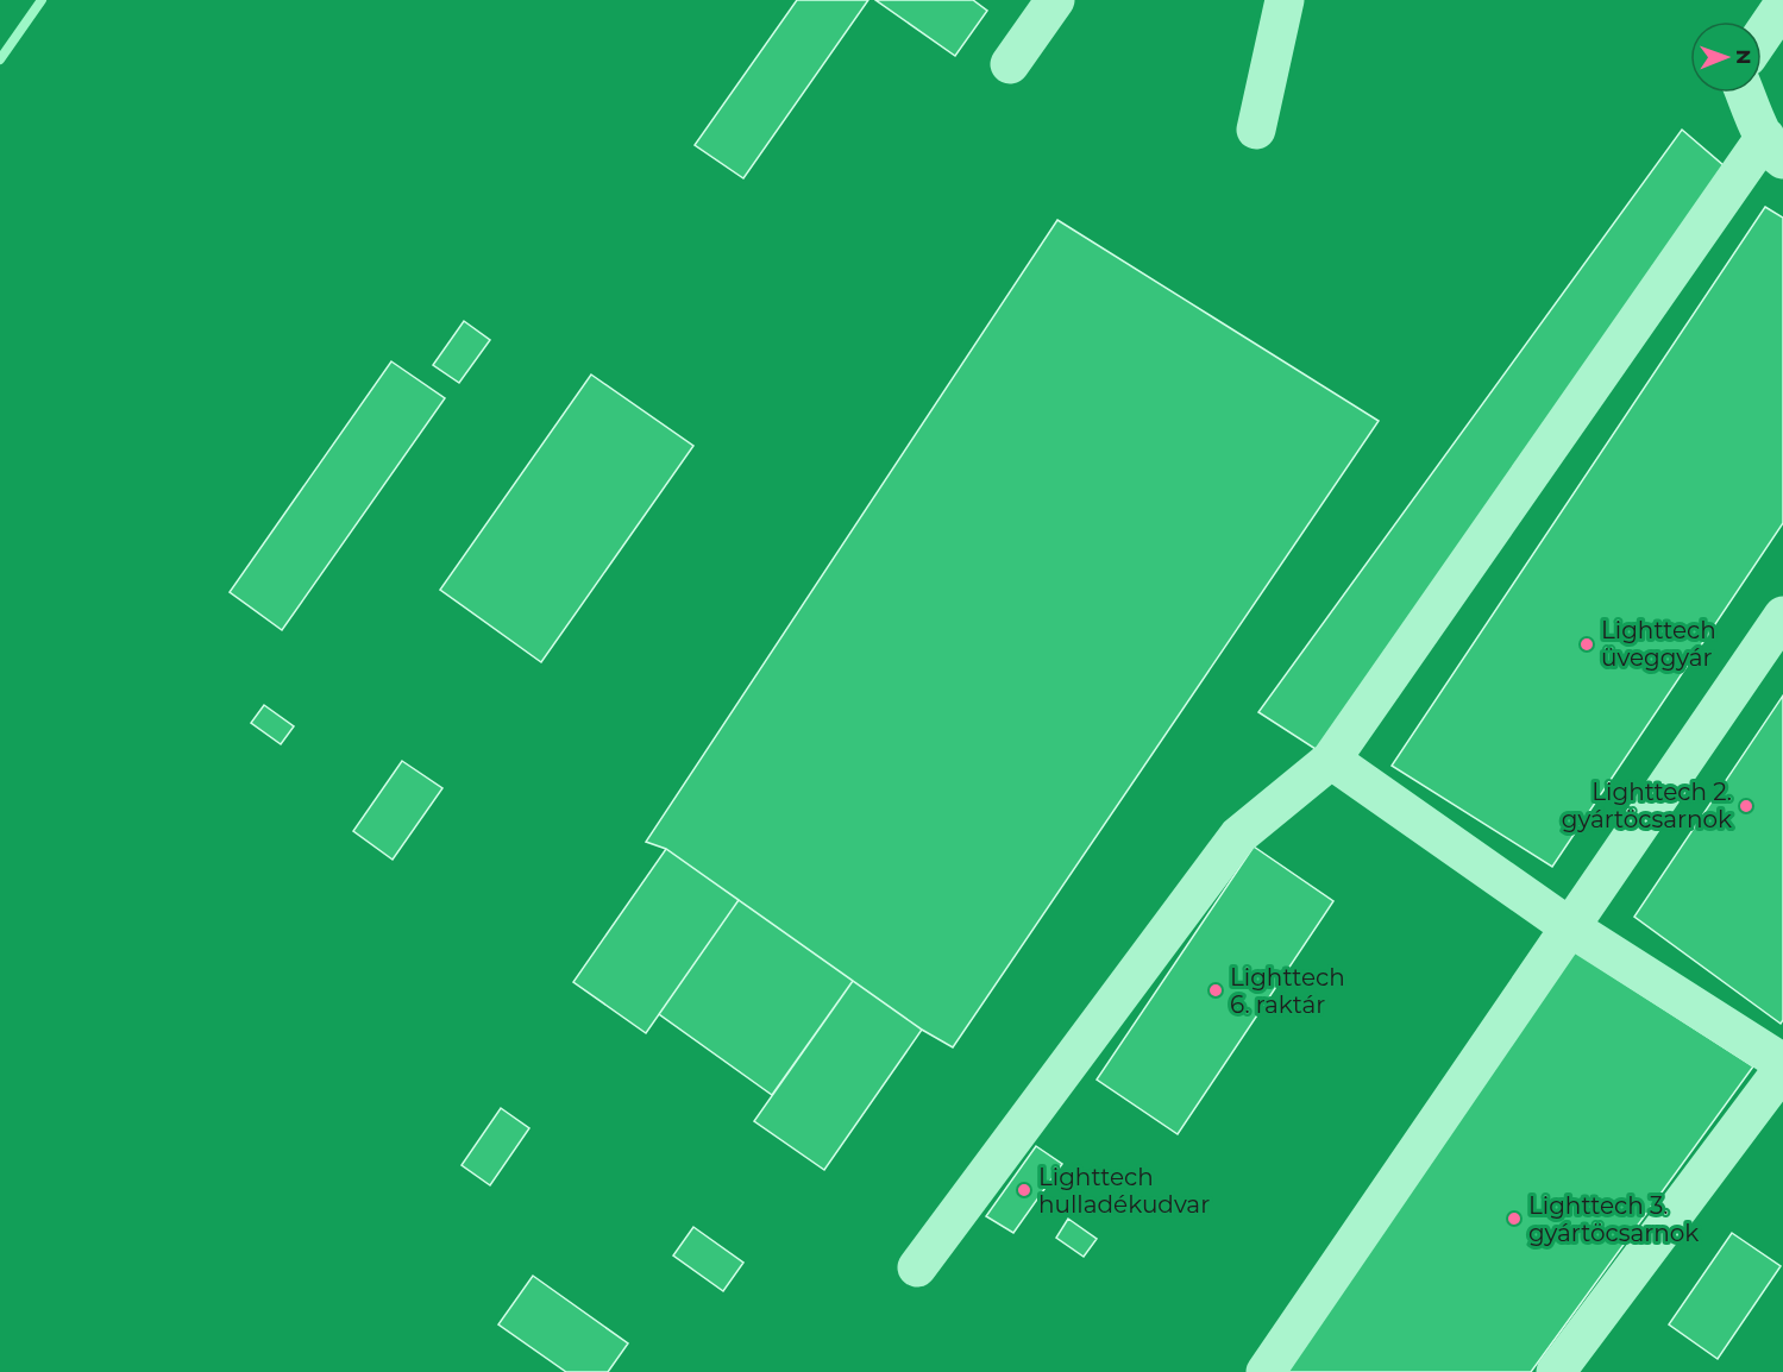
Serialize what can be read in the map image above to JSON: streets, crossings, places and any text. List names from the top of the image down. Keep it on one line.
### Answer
{"places":["Lighttech üveggyár","Lighttech 2. gyártöcsarnok","Lighttech 6. raktár","Lighttech hulladékudvar","Lighttech 3. gyártöcsarnok"],"north":"right"}
